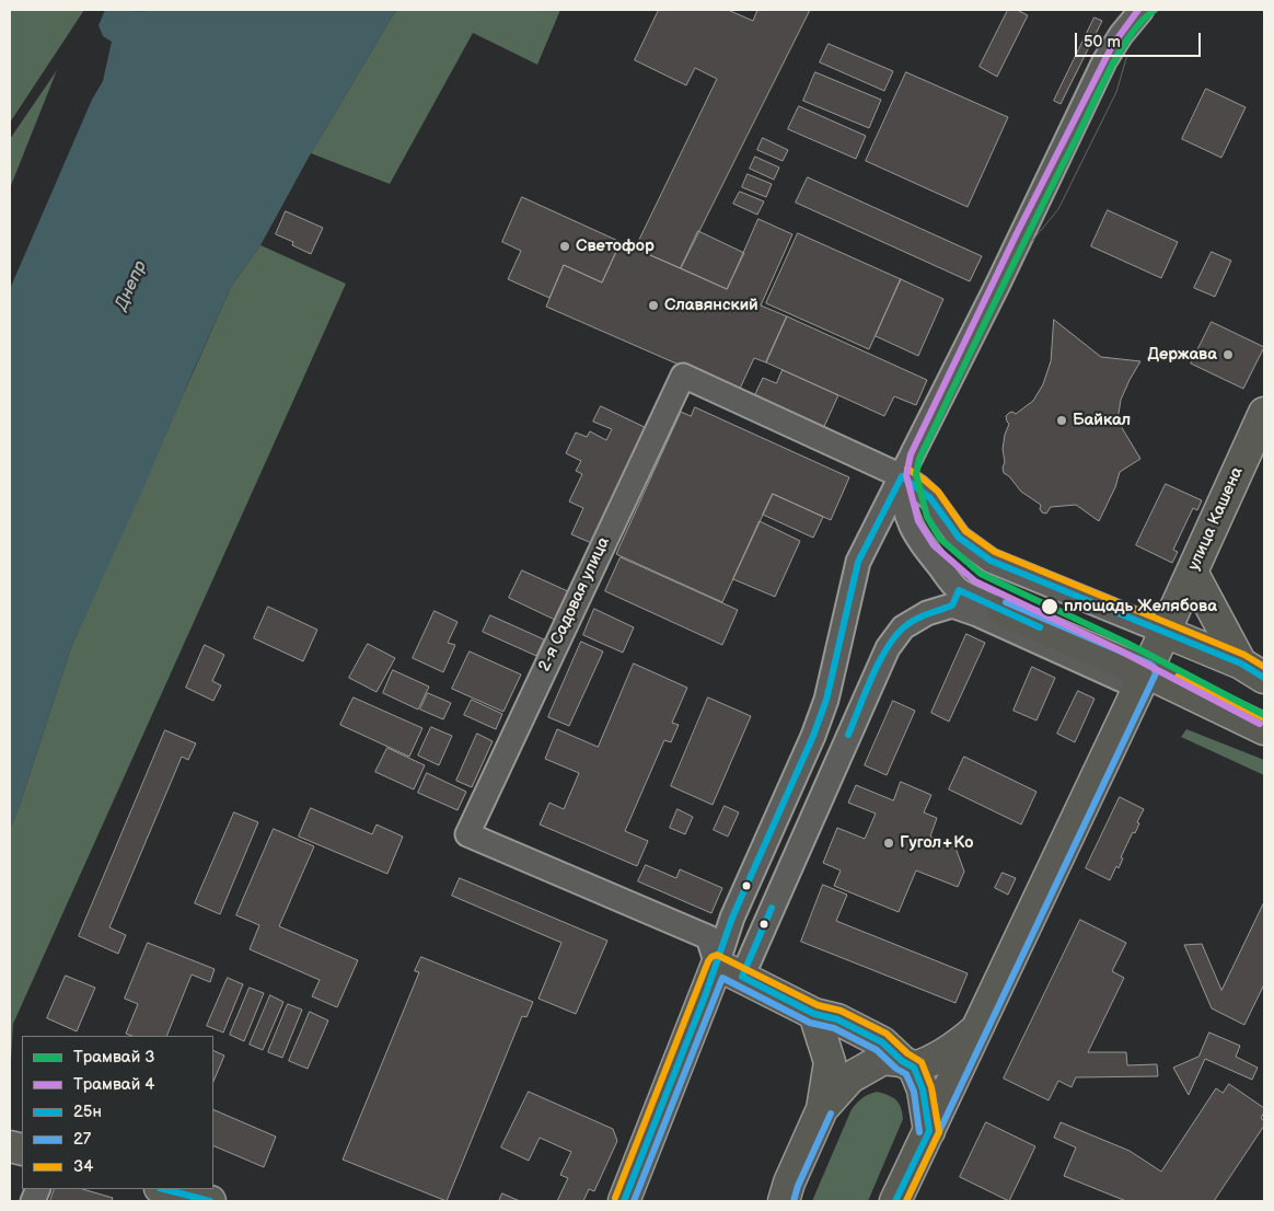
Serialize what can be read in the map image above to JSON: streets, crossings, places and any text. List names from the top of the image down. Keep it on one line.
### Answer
{"streets":{"main road":["улица Кашена"],"street":["2-я Садовая улица"]},"water":["Днепр"],"places":["Светофор","Славянский","Держава","Байкал","площадь Желябова","Гугол+Ко"],"lines":["tram line 3","tram line 4","transit line 34","transit line 25н","transit line 27"],"legend":["Трамвай 3","Трамвай 4","25н","27","34"],"scale_bar":"50 m"}
